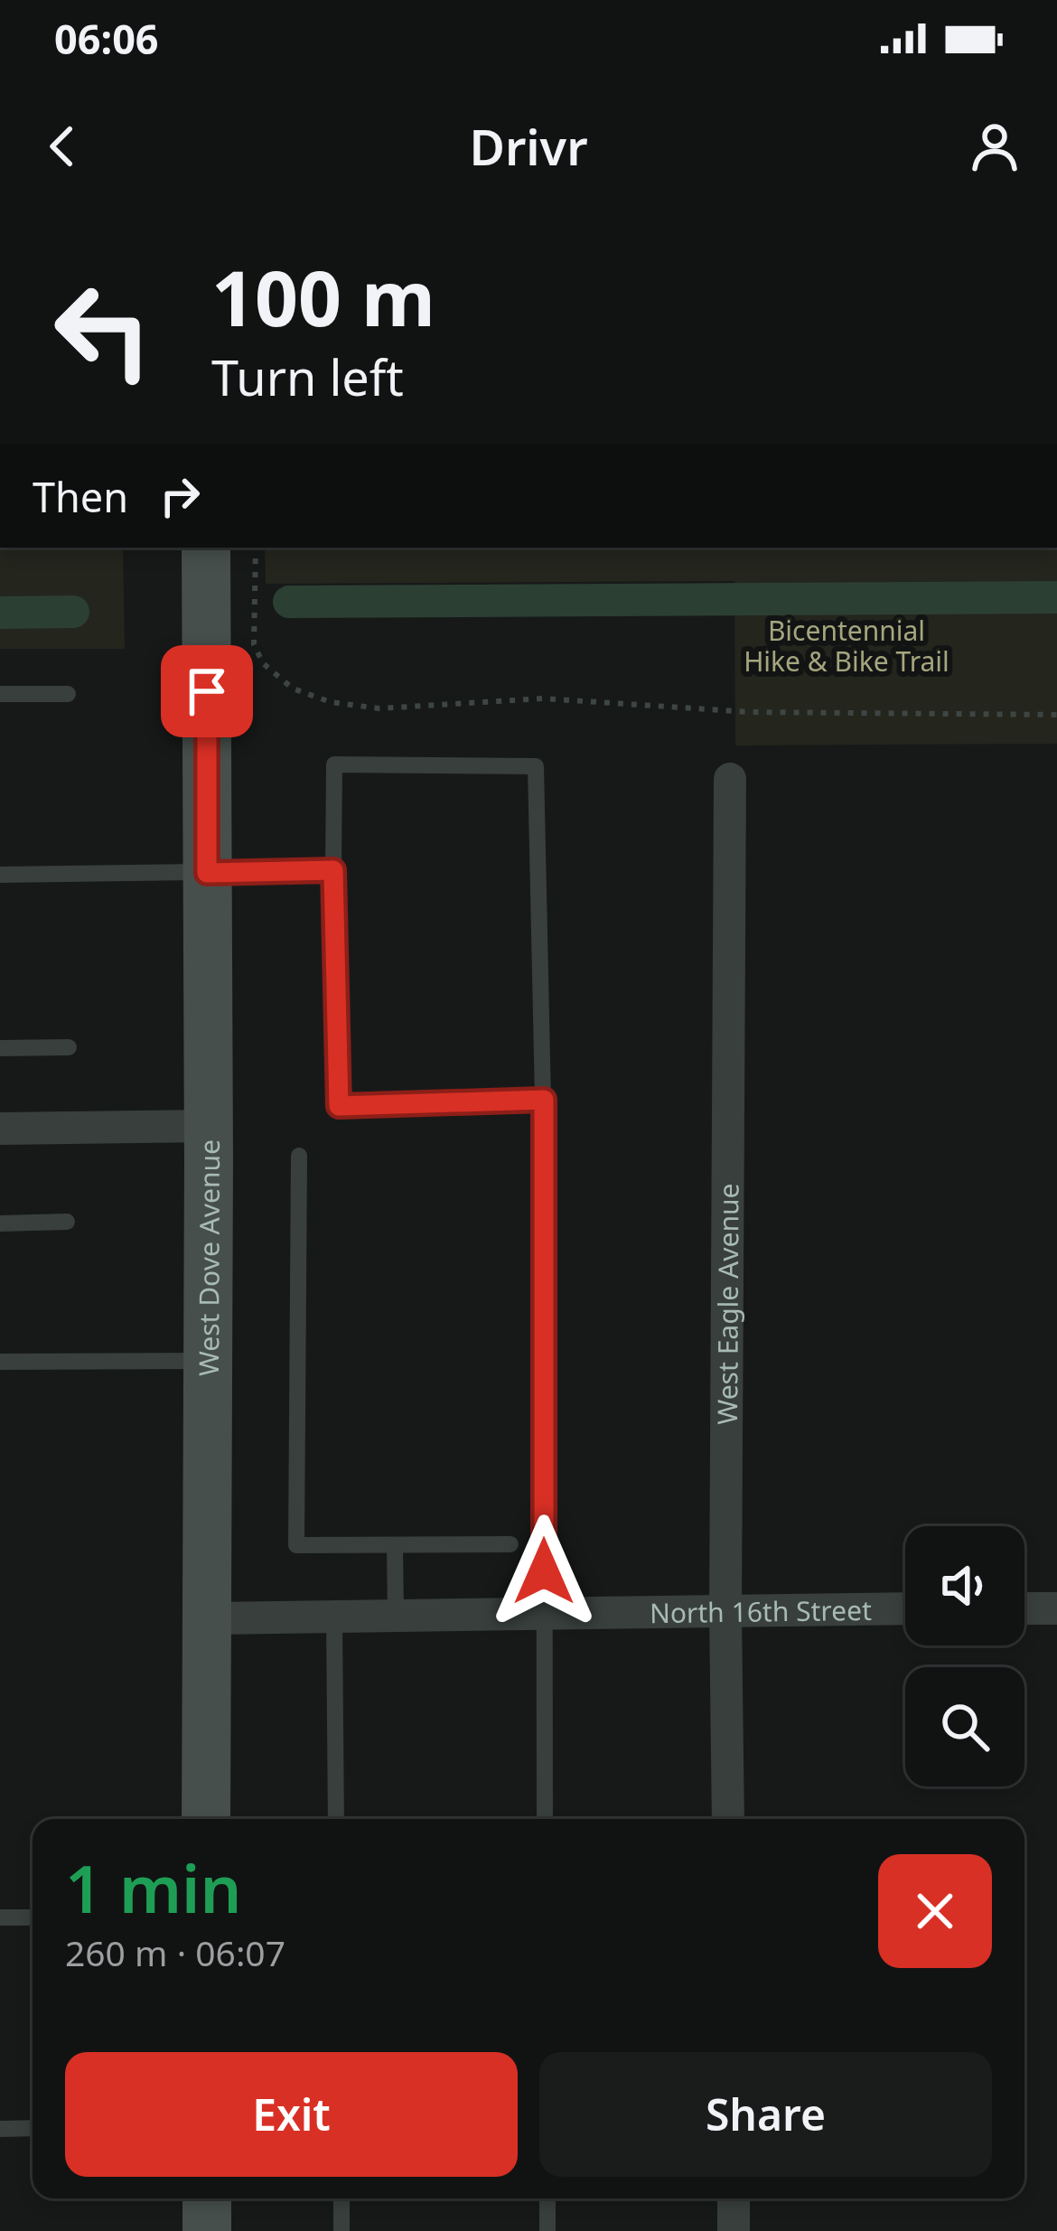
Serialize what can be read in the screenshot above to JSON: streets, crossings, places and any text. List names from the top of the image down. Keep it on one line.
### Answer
{"streets":{"main road":["West Dove Avenue"],"street":["West Eagle Avenue","North 16th Street"]},"crossings":[["West Dove Avenue","North 16th Street"],["West Eagle Avenue","North 16th Street"]],"parks":["Bicentennial Hike & Bike Trail"],"page":{"status":"06:06","header":"Drivr","turn":["100 m","Turn left"],"then":"Then","heading":["1 min","260 m · 06:07"],"buttons":["Exit","Share"]}}
